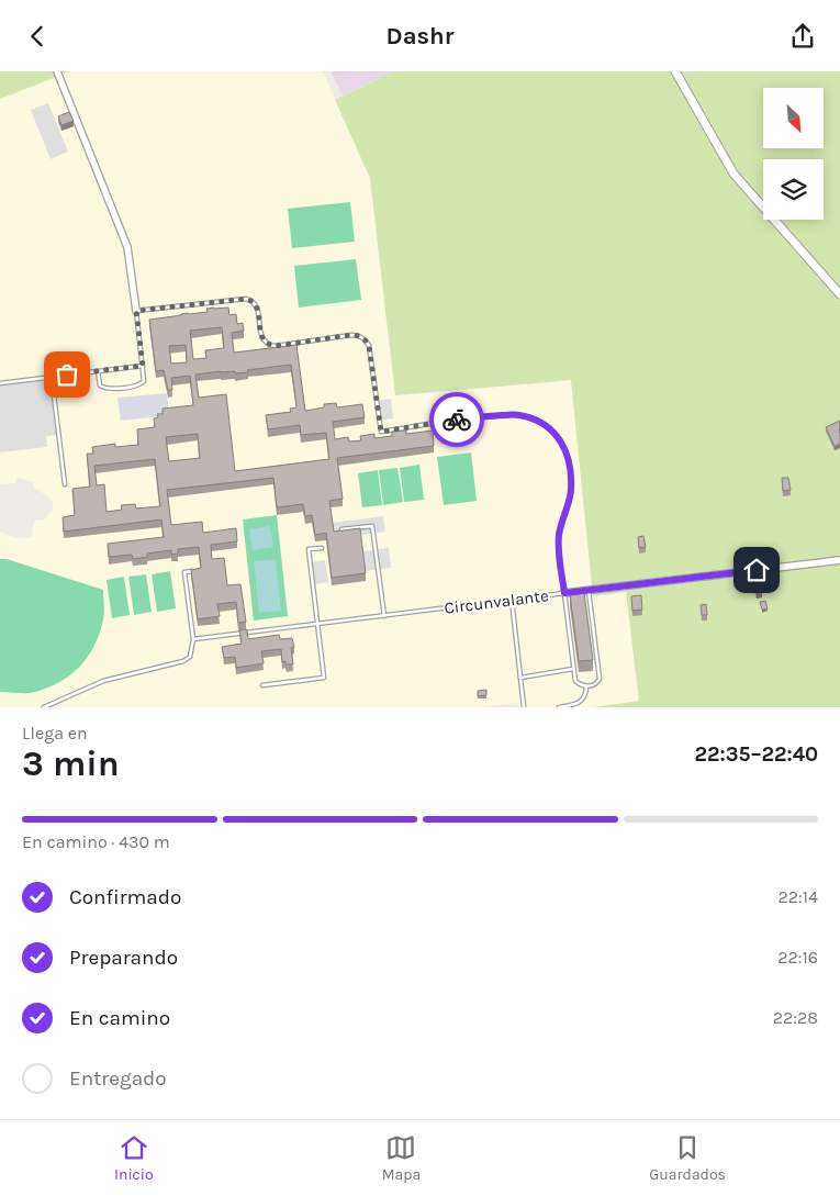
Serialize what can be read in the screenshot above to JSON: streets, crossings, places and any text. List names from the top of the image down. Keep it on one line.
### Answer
{"streets":{"lane":["Circunvalante"]},"north":"bottom right","page":{"header":"Dashr","heading":["3 min","Llega en","22:35–22:40"],"bar":"En camino · 430 m","list":[["Confirmado","22:14"],["Preparando","22:16"],["En camino","22:28"],"Entregado"],"tabs":["Inicio","Mapa","Guardados"]}}
